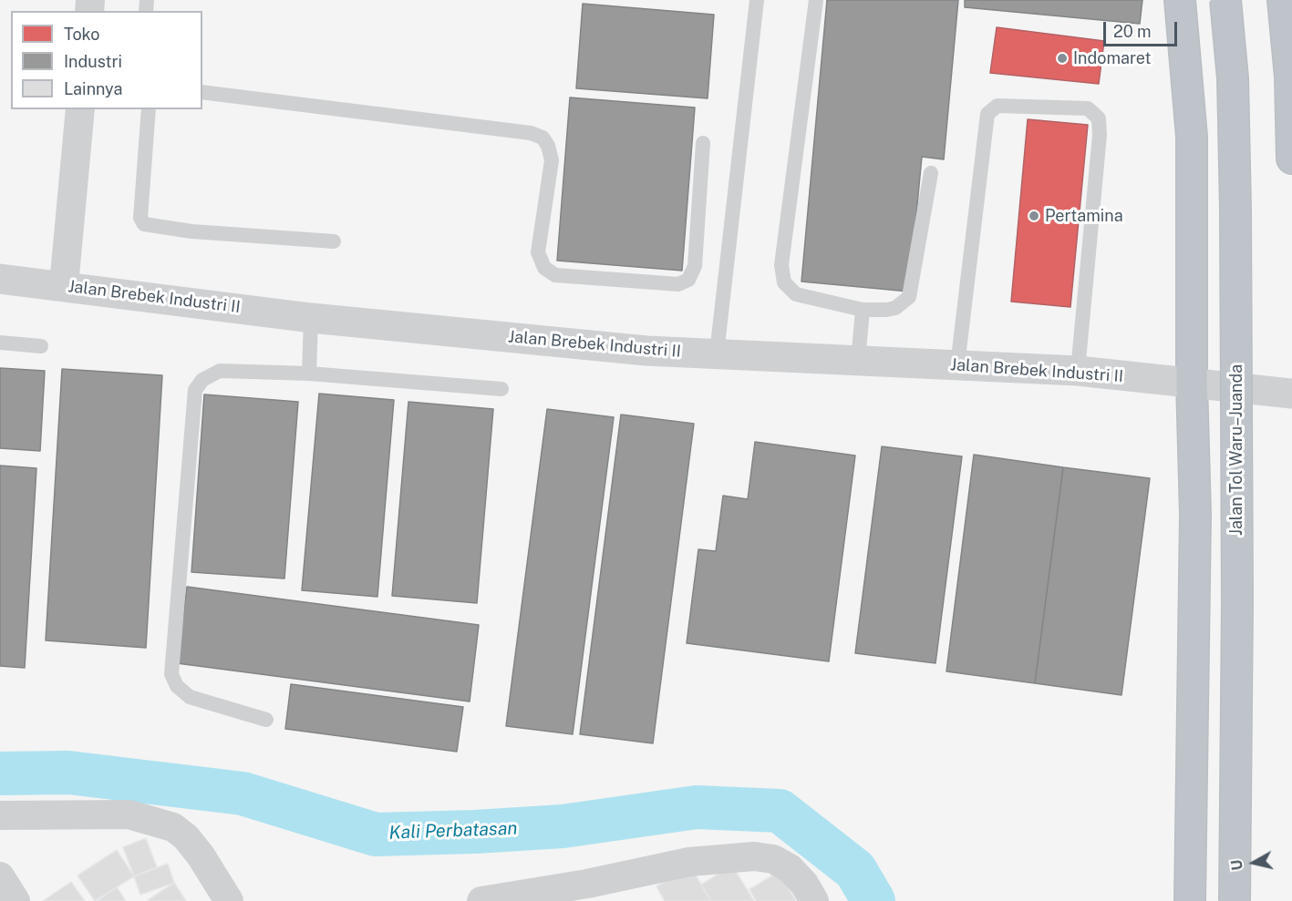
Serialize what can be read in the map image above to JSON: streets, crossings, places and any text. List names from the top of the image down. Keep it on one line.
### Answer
{"streets":{"highway":["Jalan Tol Waru–Juanda"],"street":["Jalan Brebek Industri II"]},"water":["Kali Perbatasan"],"places":["Indomaret","Pertamina"],"legend":["Toko","Industri","Lainnya"],"scale_bar":"20 m","north":"left"}
